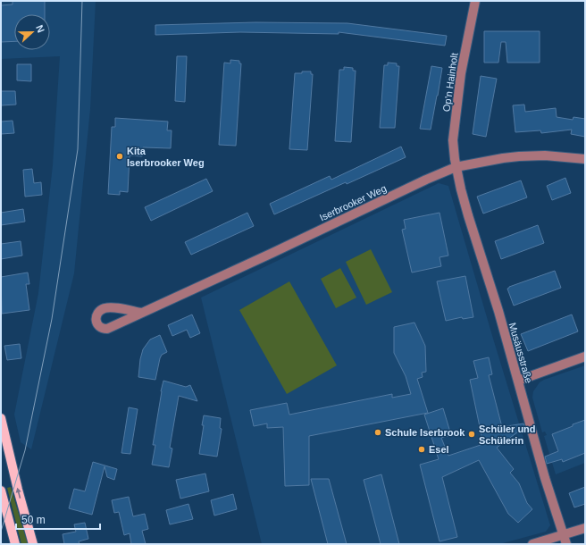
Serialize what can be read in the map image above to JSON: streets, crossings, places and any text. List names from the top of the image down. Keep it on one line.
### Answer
{"streets":{"street":["Op'n Hainholt","Iserbrooker Weg","Musäusstraße"]},"crossings":[["Op'n Hainholt","Iserbrooker Weg"],["Op'n Hainholt","Musäusstraße"],["Iserbrooker Weg","Musäusstraße"]],"places":["Kita Iserbrooker Weg","Schule Iserbrook","Schüler und Schülerin","Esel"],"scale_bar":"50 m","north":"right"}
